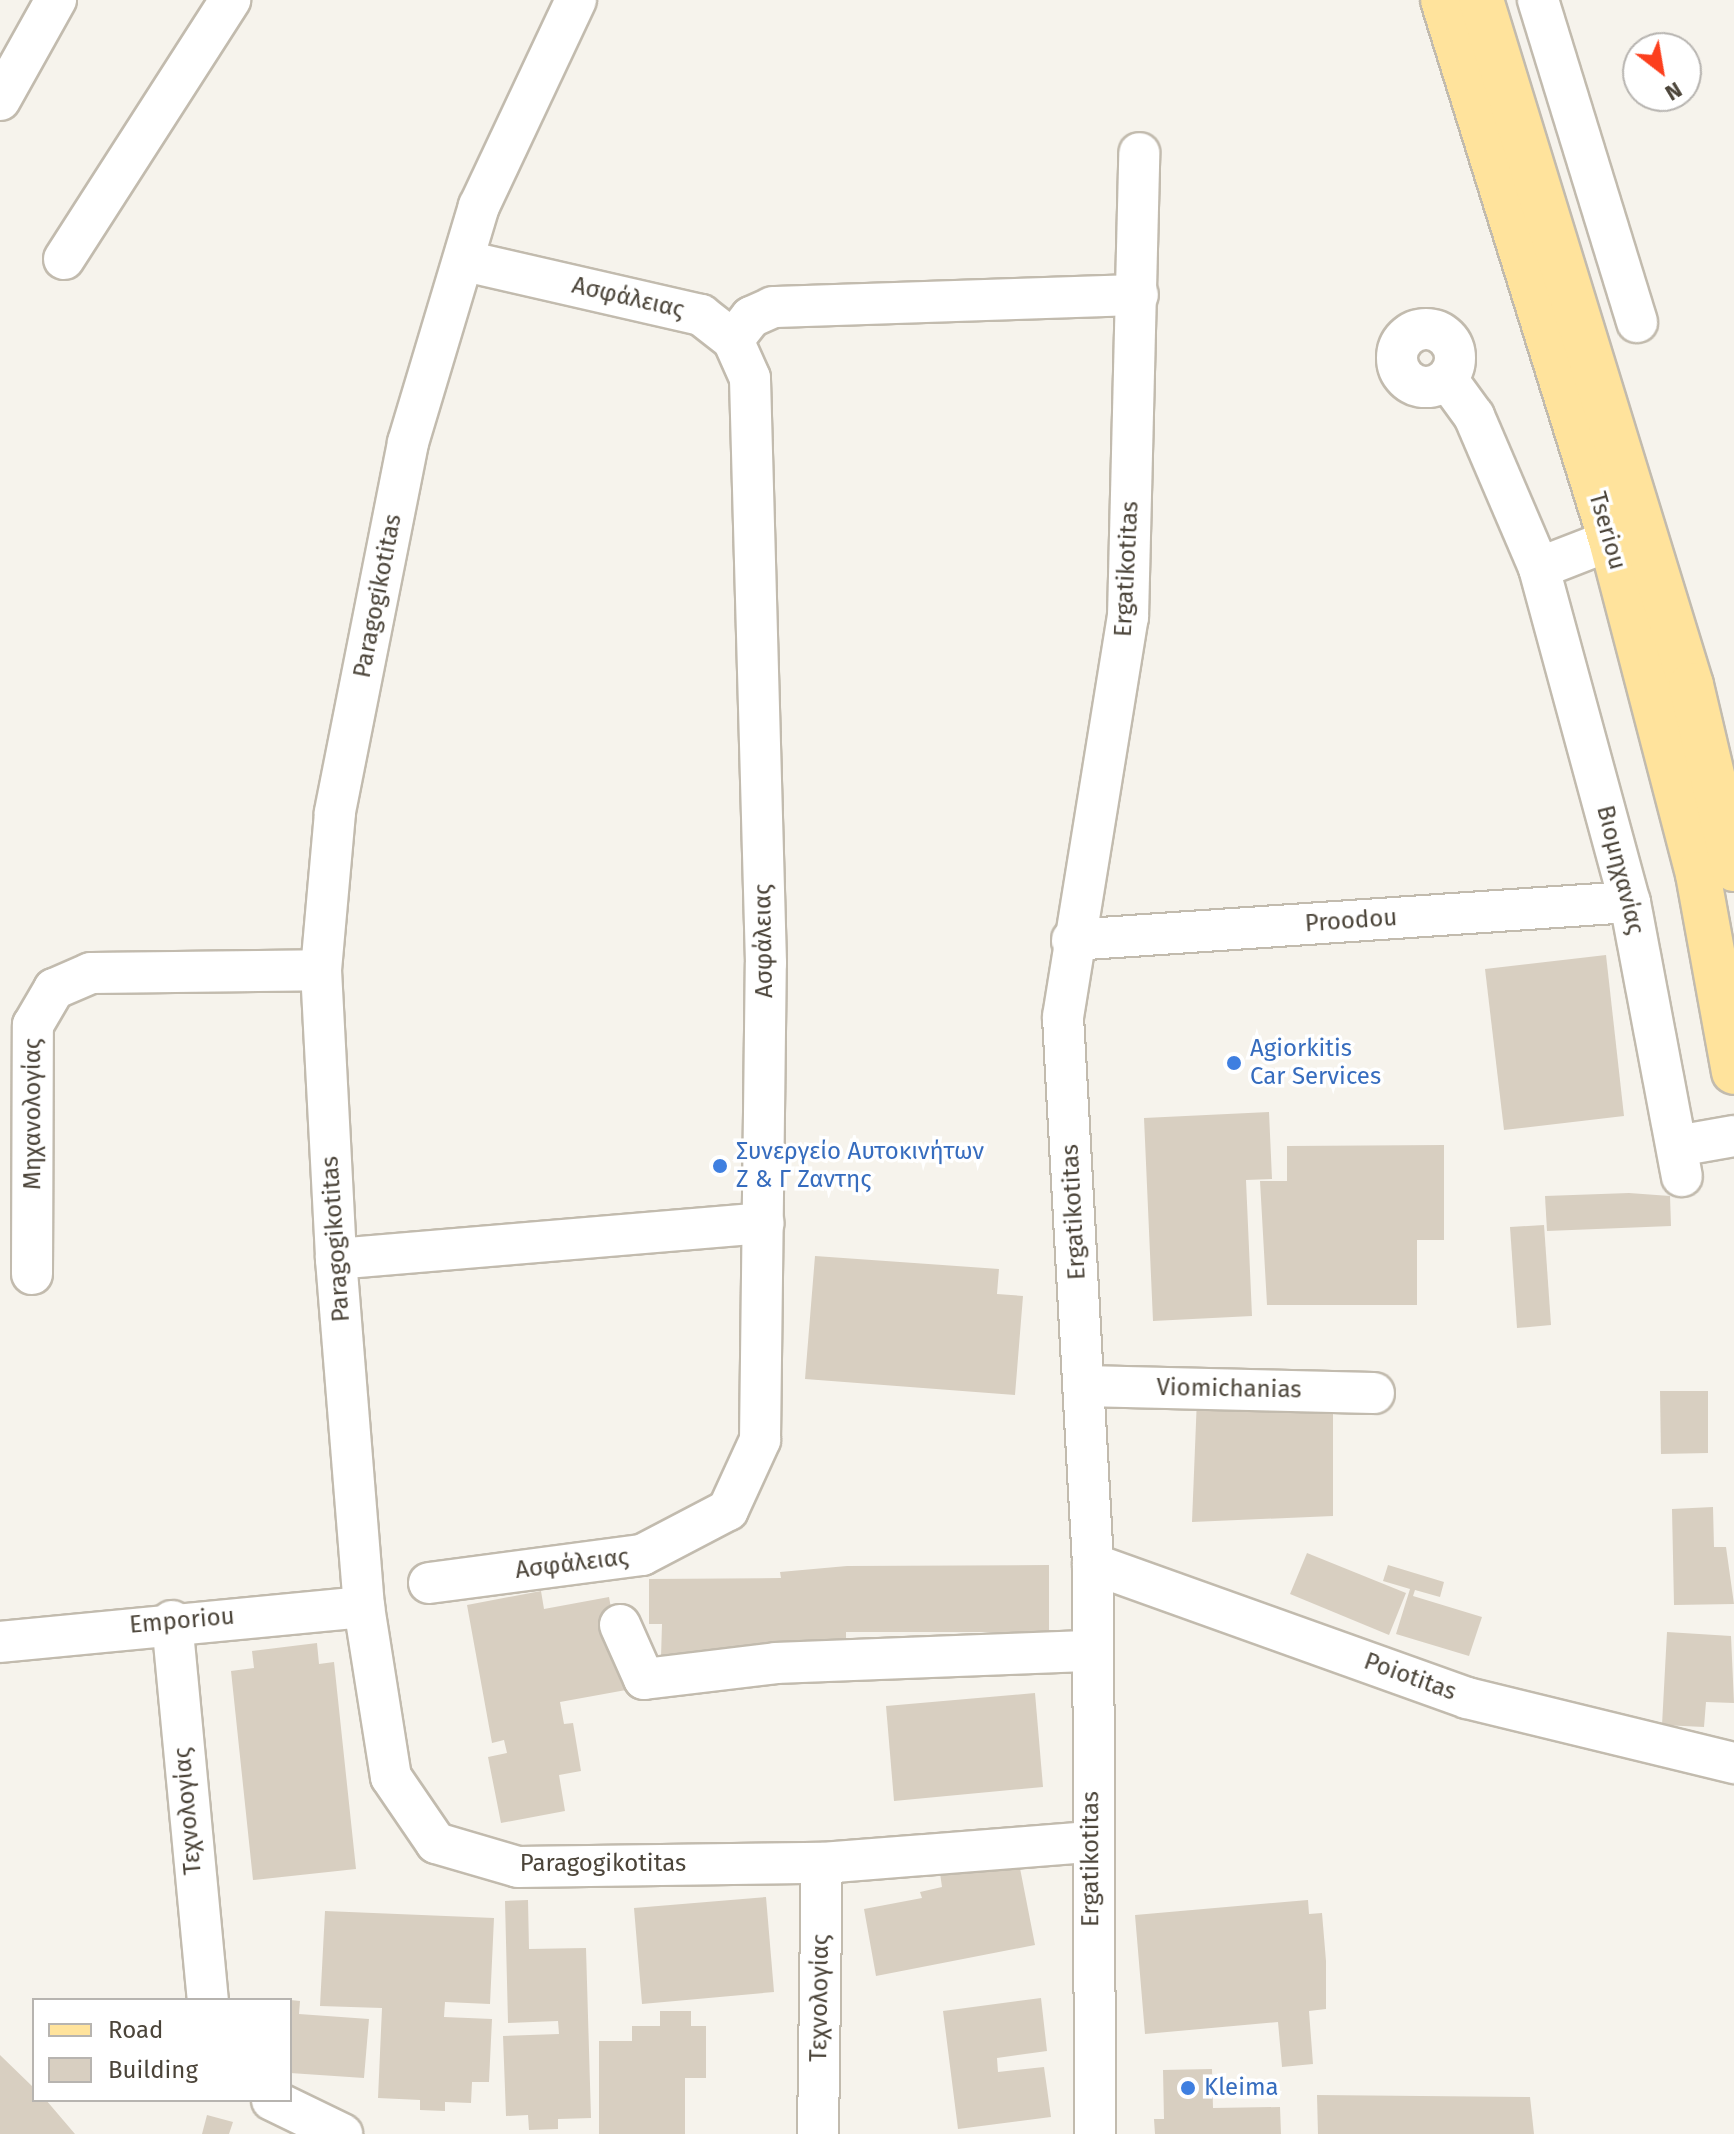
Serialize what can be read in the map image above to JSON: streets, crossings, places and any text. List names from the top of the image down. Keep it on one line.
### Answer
{"streets":{"main road":["Tseriou"],"street":["Ασφάλειας","Ergatikotitas","Paragogikotitas","Βιομηχανίας","Proodou","Μηχανολογίας","Viomichanias","Emporiou","Poiotitas","Τεχνολογίας"]},"crossings":[["Ασφάλειας","Paragogikotitas"],["Ergatikotitas","Paragogikotitas"],["Ergatikotitas","Proodou"],["Ergatikotitas","Viomichanias"],["Ergatikotitas","Poiotitas"],["Paragogikotitas","Μηχανολογίας"],["Paragogikotitas","Emporiou"],["Paragogikotitas","Τεχνολογίας"],["Βιομηχανίας","Proodou"],["Emporiou","Τεχνολογίας"]],"places":["Agiorkitis Car Services","Συνεργείο Αυτοκινήτων Ζ & Γ Ζαντης","Kleima"],"legend":["Road","Building"],"north":"bottom right"}
